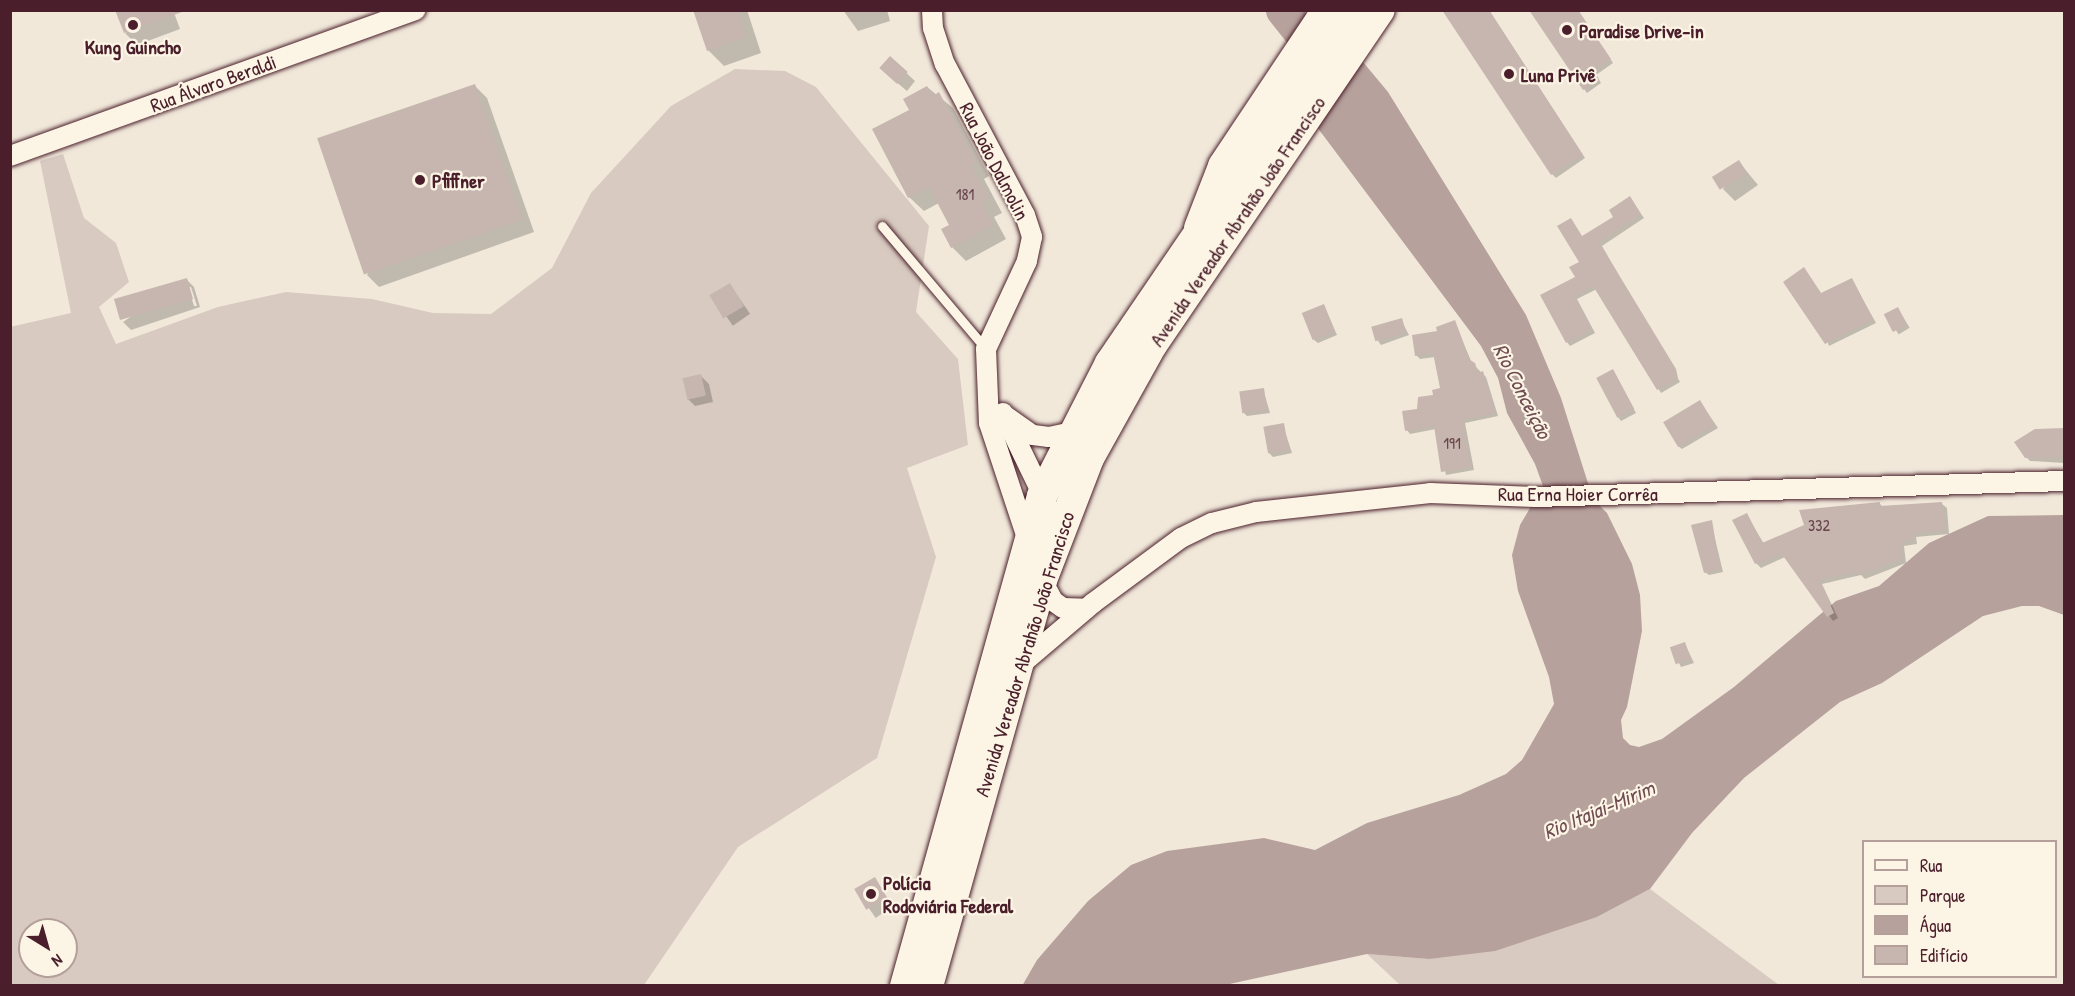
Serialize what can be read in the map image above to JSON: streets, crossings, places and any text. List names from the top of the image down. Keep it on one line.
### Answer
{"streets":{"main road":["Avenida Vereador Abrahão João Francisco"],"street":["Rua Álvaro Beraldi","Rua João Dalmolin","Rua Erna Hoier Corrêa"]},"crossings":[["Rua João Dalmolin","Avenida Vereador Abrahão João Francisco"],["Avenida Vereador Abrahão João Francisco","Rua Erna Hoier Corrêa"]],"water":["Rio Conceição","Rio Itajaí-Mirim"],"places":["Kung Guincho","Paradise Drive-in","Luna Privê","Pfiffner","Polícia Rodoviária Federal"],"house_numbers":["181","191","332"],"legend":["Rua","Parque","Água","Edifício"],"north":"bottom right"}
